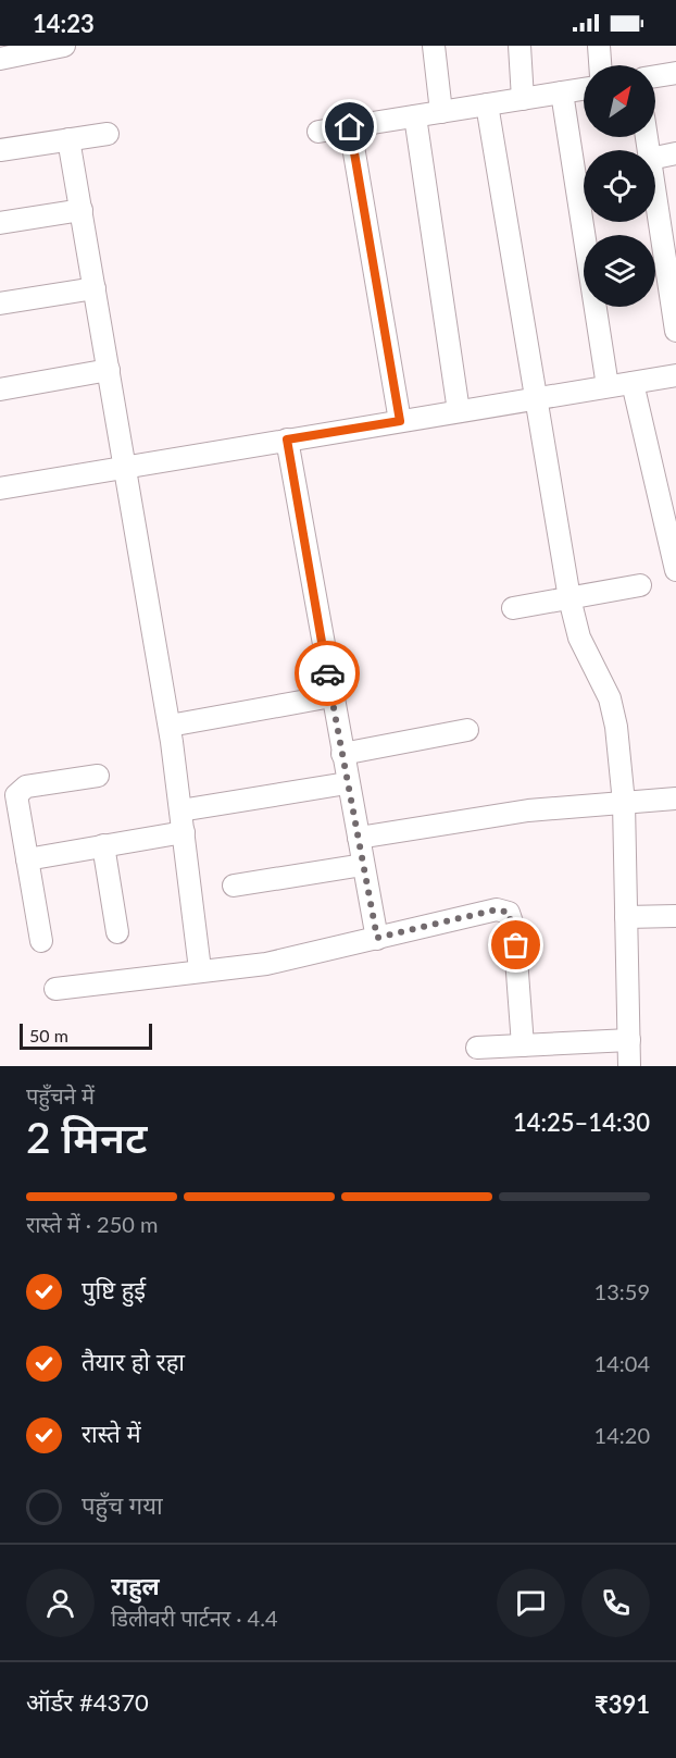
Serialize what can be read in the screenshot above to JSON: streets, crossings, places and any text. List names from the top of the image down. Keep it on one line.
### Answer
{"scale_bar":"50 m","north":"top right","page":{"status":"14:23","scale":"50 m","heading":["2 मिनट","पहुँचने में","14:25–14:30"],"panel":["राहुल","डिलीवरी पार्टनर · 4.4","ऑर्डर #4370","₹391"],"bar":"रास्ते में · 250 m","list":[["पुष्टि हुई","13:59"],["तैयार हो रहा","14:04"],["रास्ते में","14:20"],"पहुँच गया"]}}
